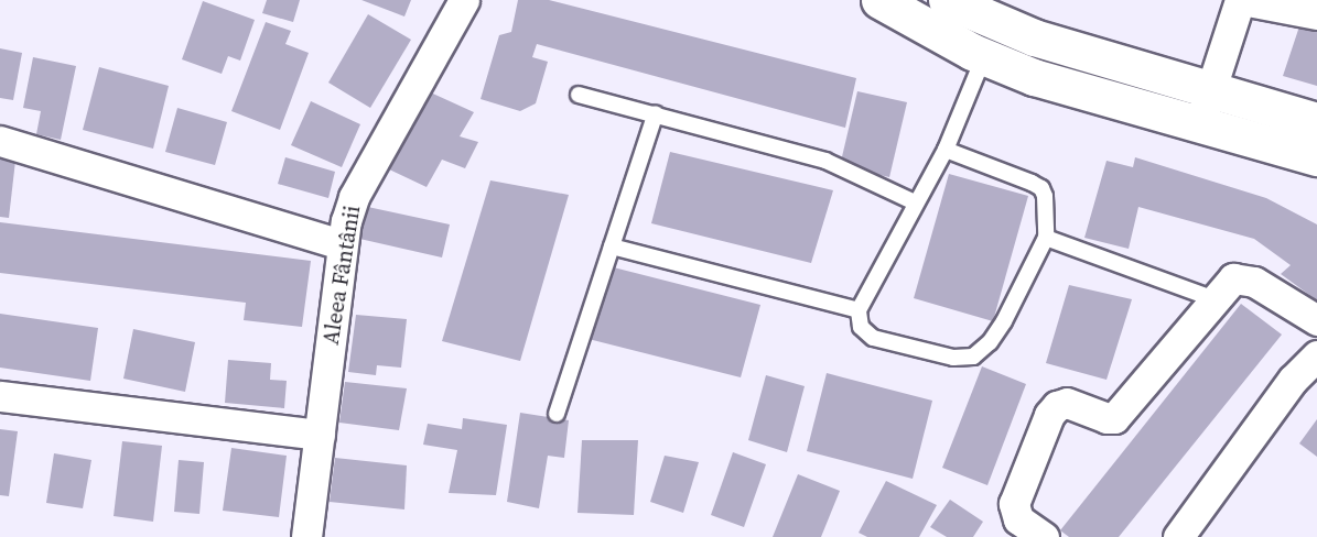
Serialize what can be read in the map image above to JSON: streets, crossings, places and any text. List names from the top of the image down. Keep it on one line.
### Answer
{"streets":{"street":["Aleea Fântânii"]}}
